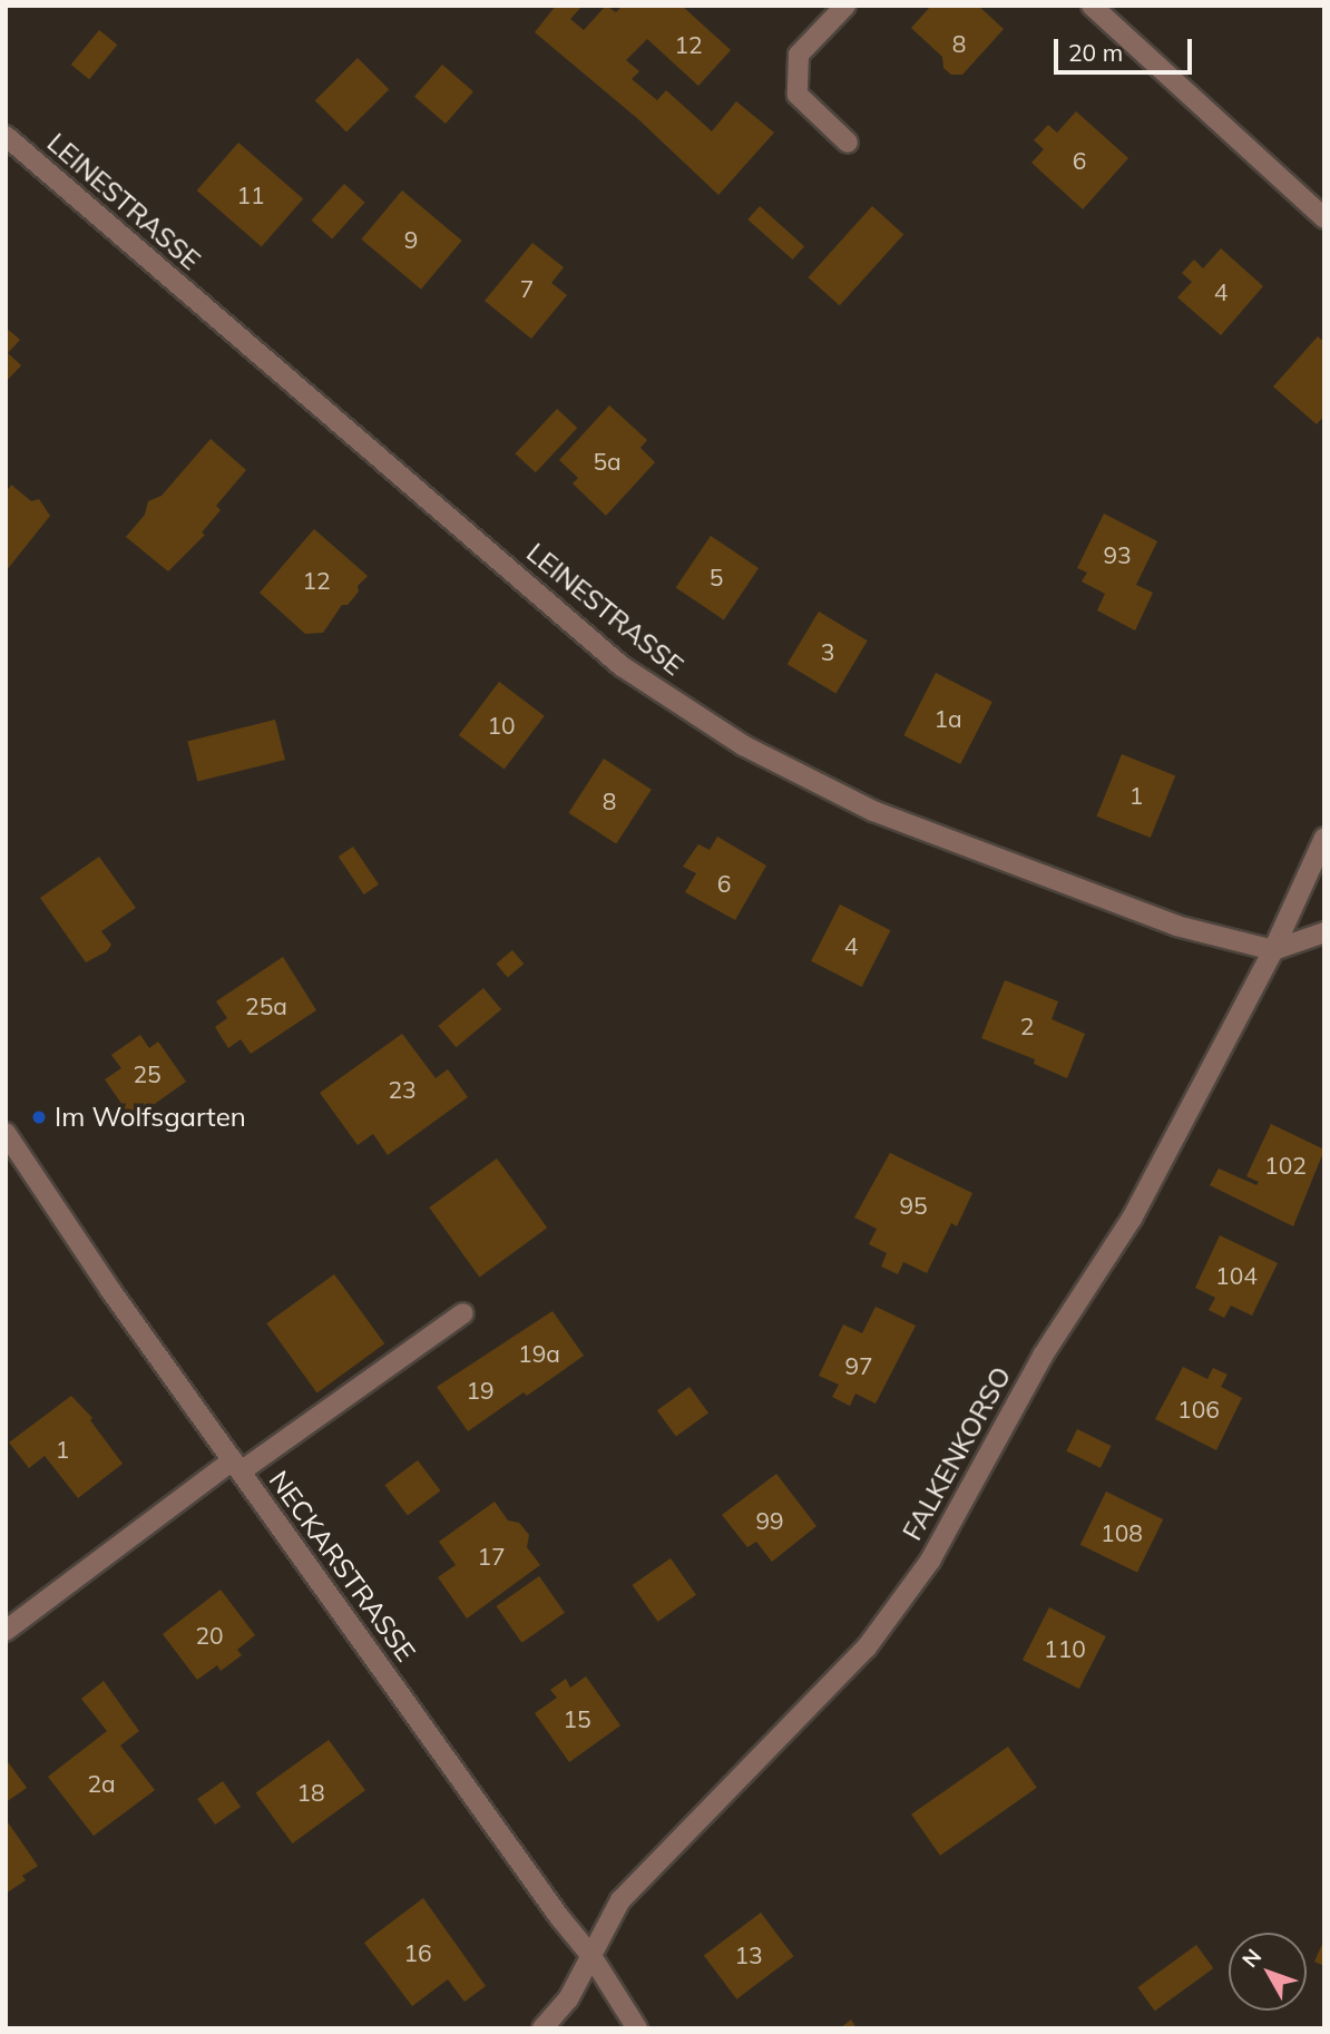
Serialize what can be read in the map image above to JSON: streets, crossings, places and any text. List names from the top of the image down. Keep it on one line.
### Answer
{"streets":{"street":["LEINESTRASSE","FALKENKORSO","NECKARSTRASSE"]},"crossings":[["LEINESTRASSE","FALKENKORSO"],["FALKENKORSO","NECKARSTRASSE"]],"places":["Im Wolfsgarten"],"house_numbers":["8","12","6","11","9","7","4","5a","93","5","12","3","1a","10","1","8","6","4","25a","2","25","23","102","95","104","19a","97","19","106","1","99","108","17","20","110","15","2a","18","16","13"],"scale_bar":"20 m","north":"top left"}
